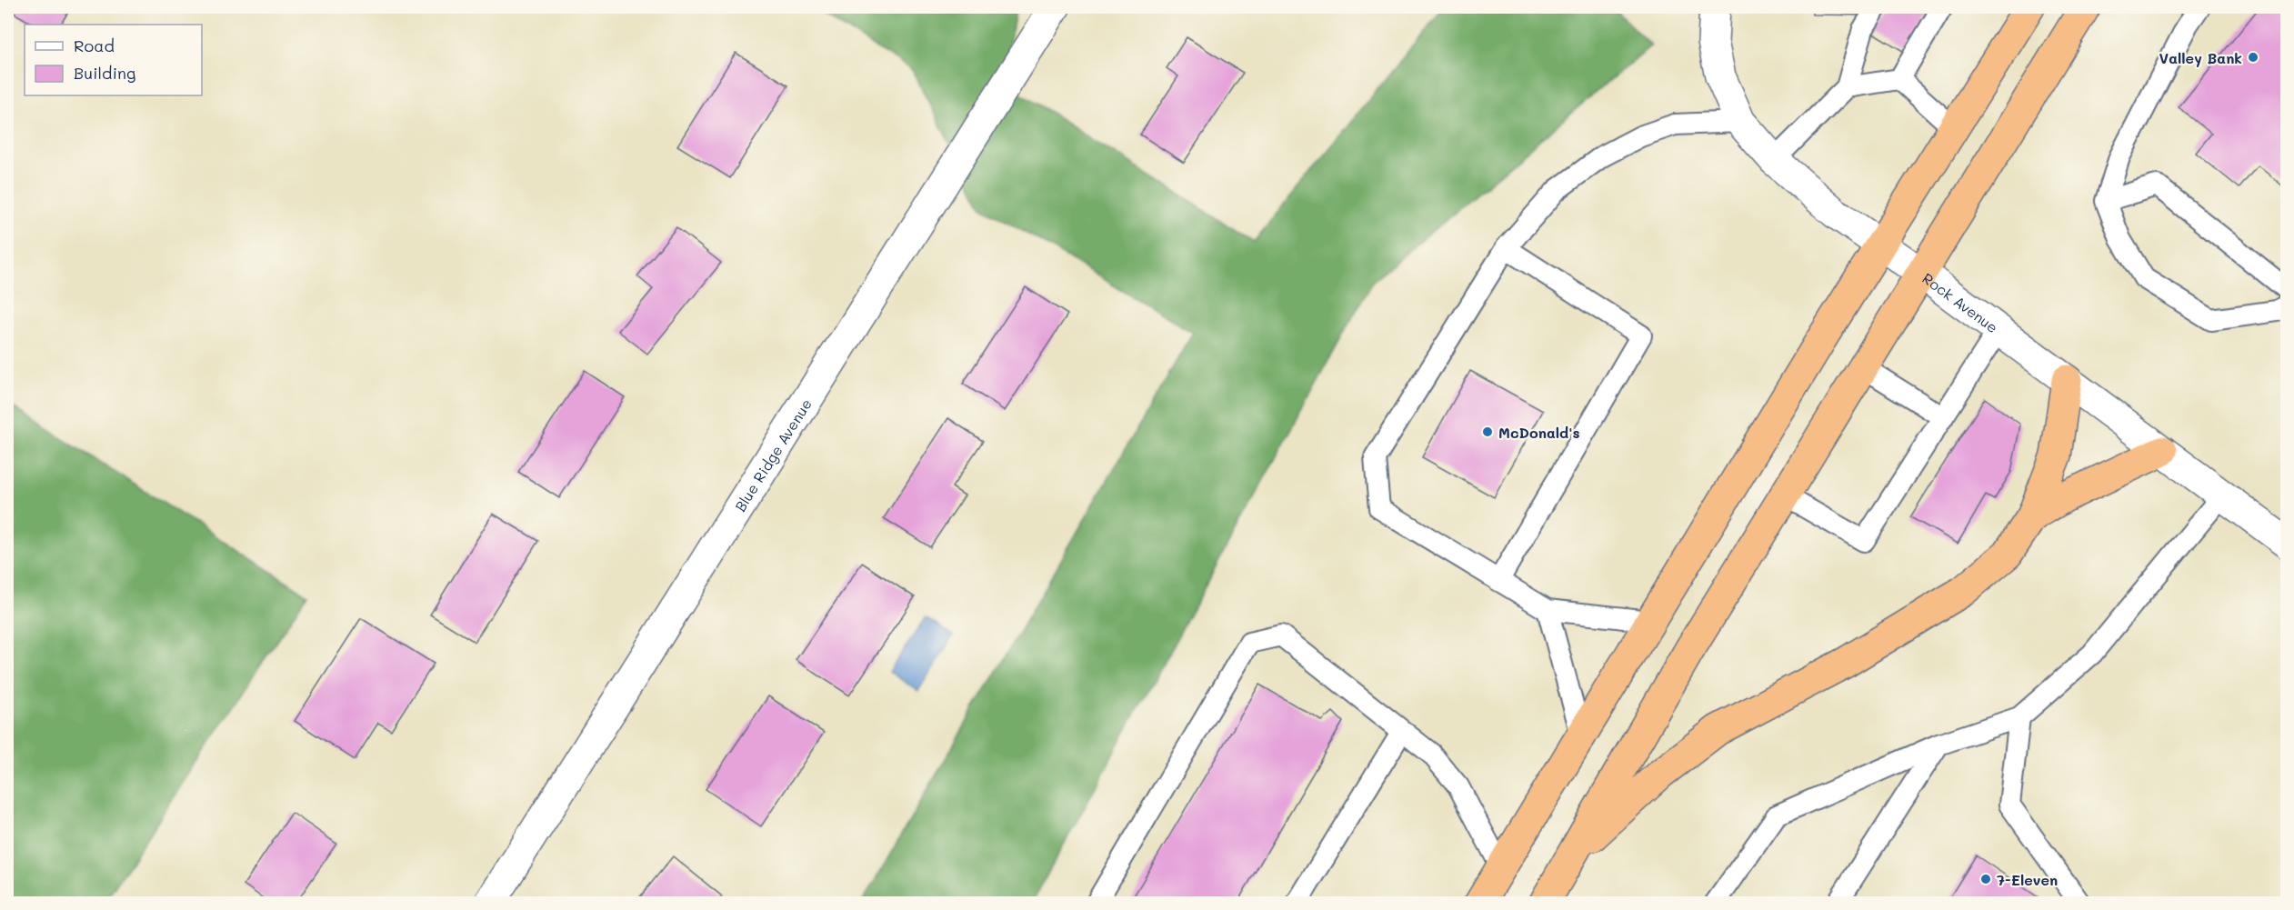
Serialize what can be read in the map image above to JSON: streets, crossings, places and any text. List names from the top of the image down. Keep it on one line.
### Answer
{"streets":{"street":["Rock Avenue","Blue Ridge Avenue"]},"places":["Valley Bank","McDonald's","7-Eleven"],"legend":["Road","Building"]}
